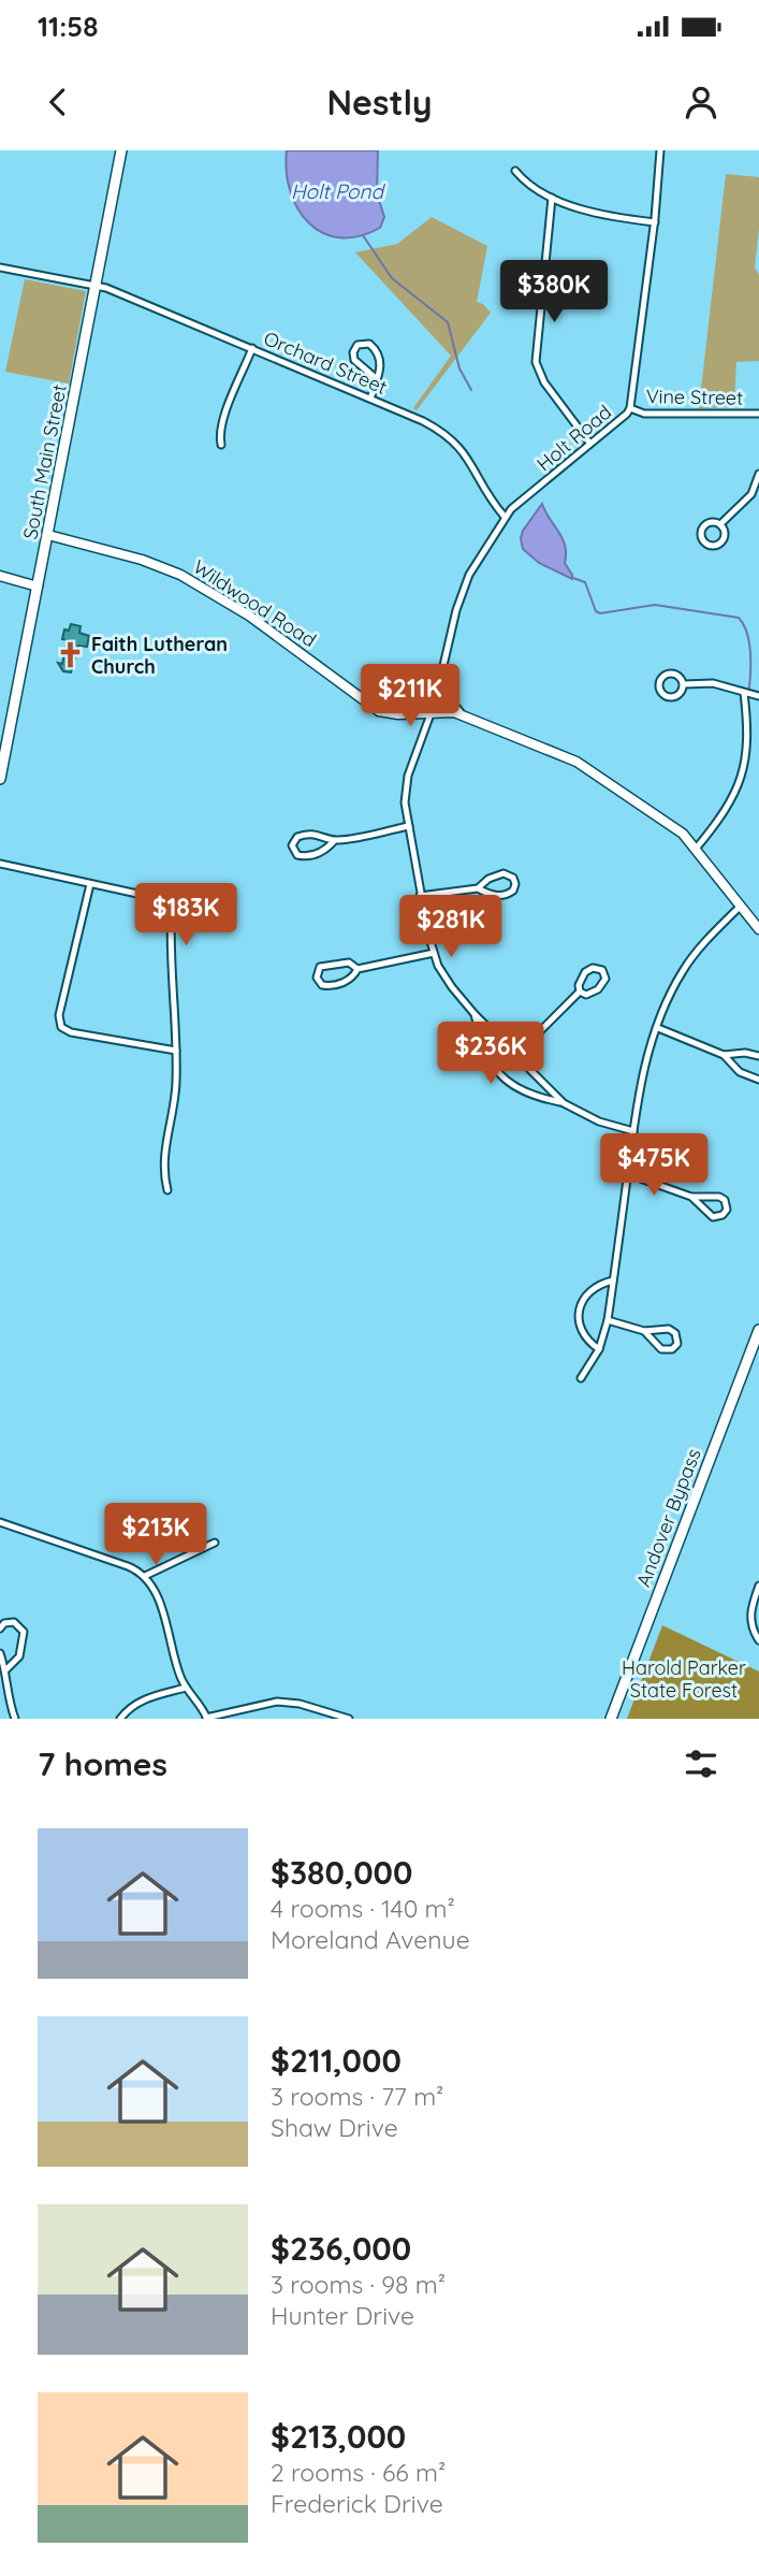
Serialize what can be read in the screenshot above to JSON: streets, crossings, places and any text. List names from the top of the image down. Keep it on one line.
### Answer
{"streets":{"main road":["South Main Street","Andover Bypass"],"street":["Orchard Street","Vine Street","Holt Road","Wildwood Road"]},"crossings":[["Orchard Street","Holt Road"],["Orchard Street","South Main Street"],["Vine Street","Holt Road"],["Holt Road","Wildwood Road"],["South Main Street","Wildwood Road"]],"water":["Holt Pond"],"parks":["Harold Parker State Forest"],"places":{"church":["Faith Lutheran Church"]},"page":{"status":"11:58","header":"Nestly","price":["$380K","$211K","$183K","$281K","$236K","$475K","$213K"],"heading":"7 homes","list":[{"name":"$380,000","note":"4 rooms · 140 m² · Moreland Avenue"},{"name":"$211,000","note":"3 rooms · 77 m² · Shaw Drive"},{"name":"$236,000","note":"3 rooms · 98 m² · Hunter Drive"},{"name":"$213,000","note":"2 rooms · 66 m² · Frederick Drive"}]}}
